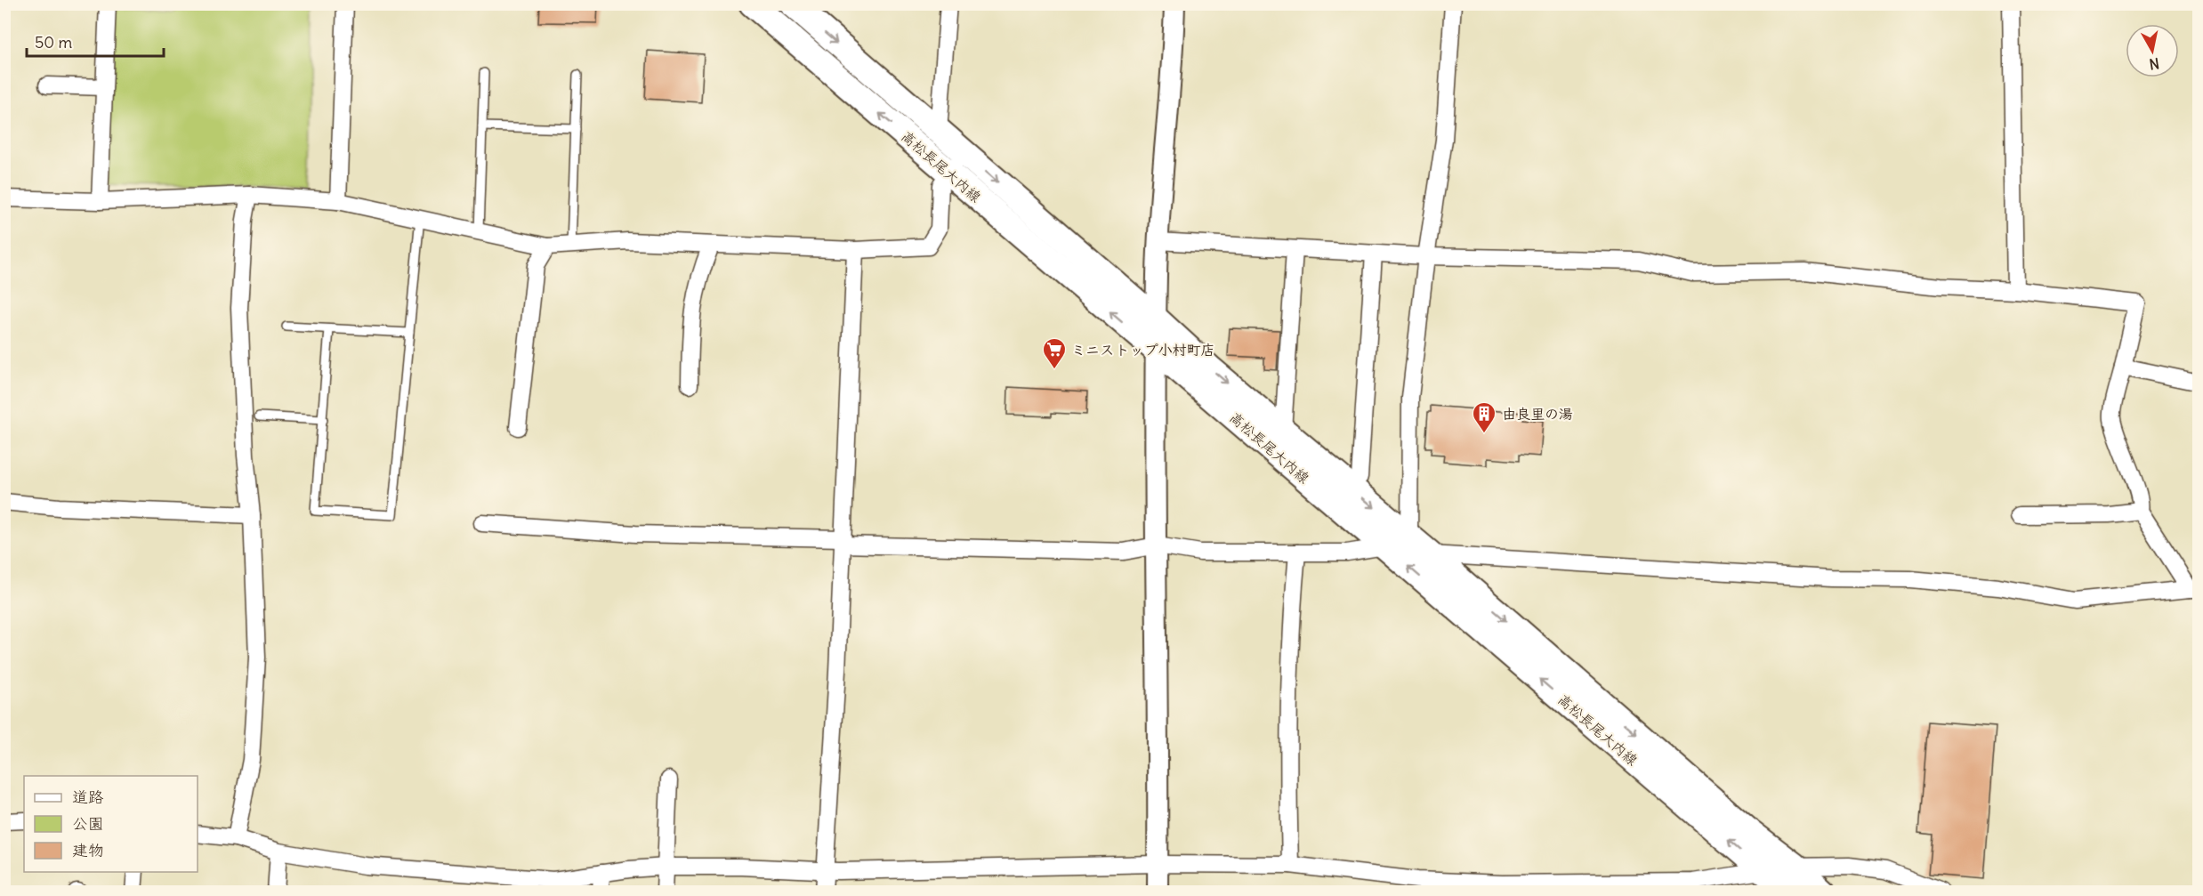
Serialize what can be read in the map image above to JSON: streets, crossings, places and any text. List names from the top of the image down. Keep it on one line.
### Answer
{"streets":{"main road":["高松長尾大内線"]},"places":{"supermarket":["ミニストップ小村町店"],"building":["由良里の湯"]},"legend":["道路","公園","建物"],"scale_bar":"50 m","north":"bottom"}
